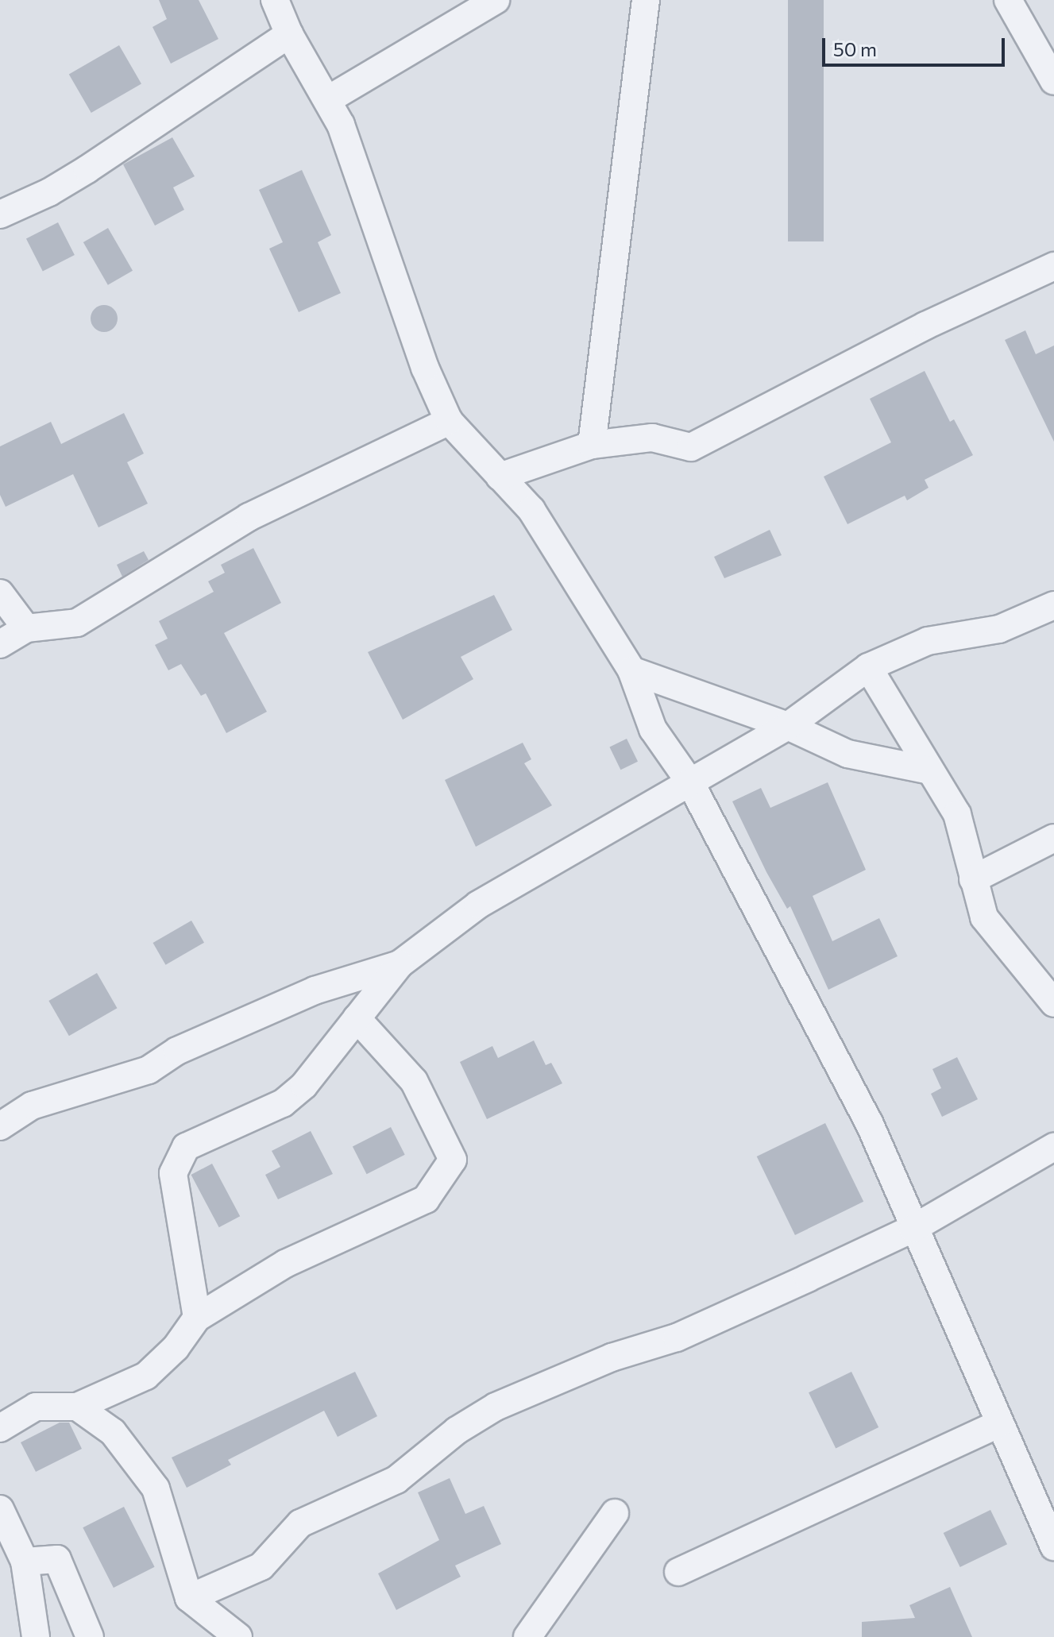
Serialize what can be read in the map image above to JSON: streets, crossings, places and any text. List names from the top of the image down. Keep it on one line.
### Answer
{"scale_bar":"50 m"}
